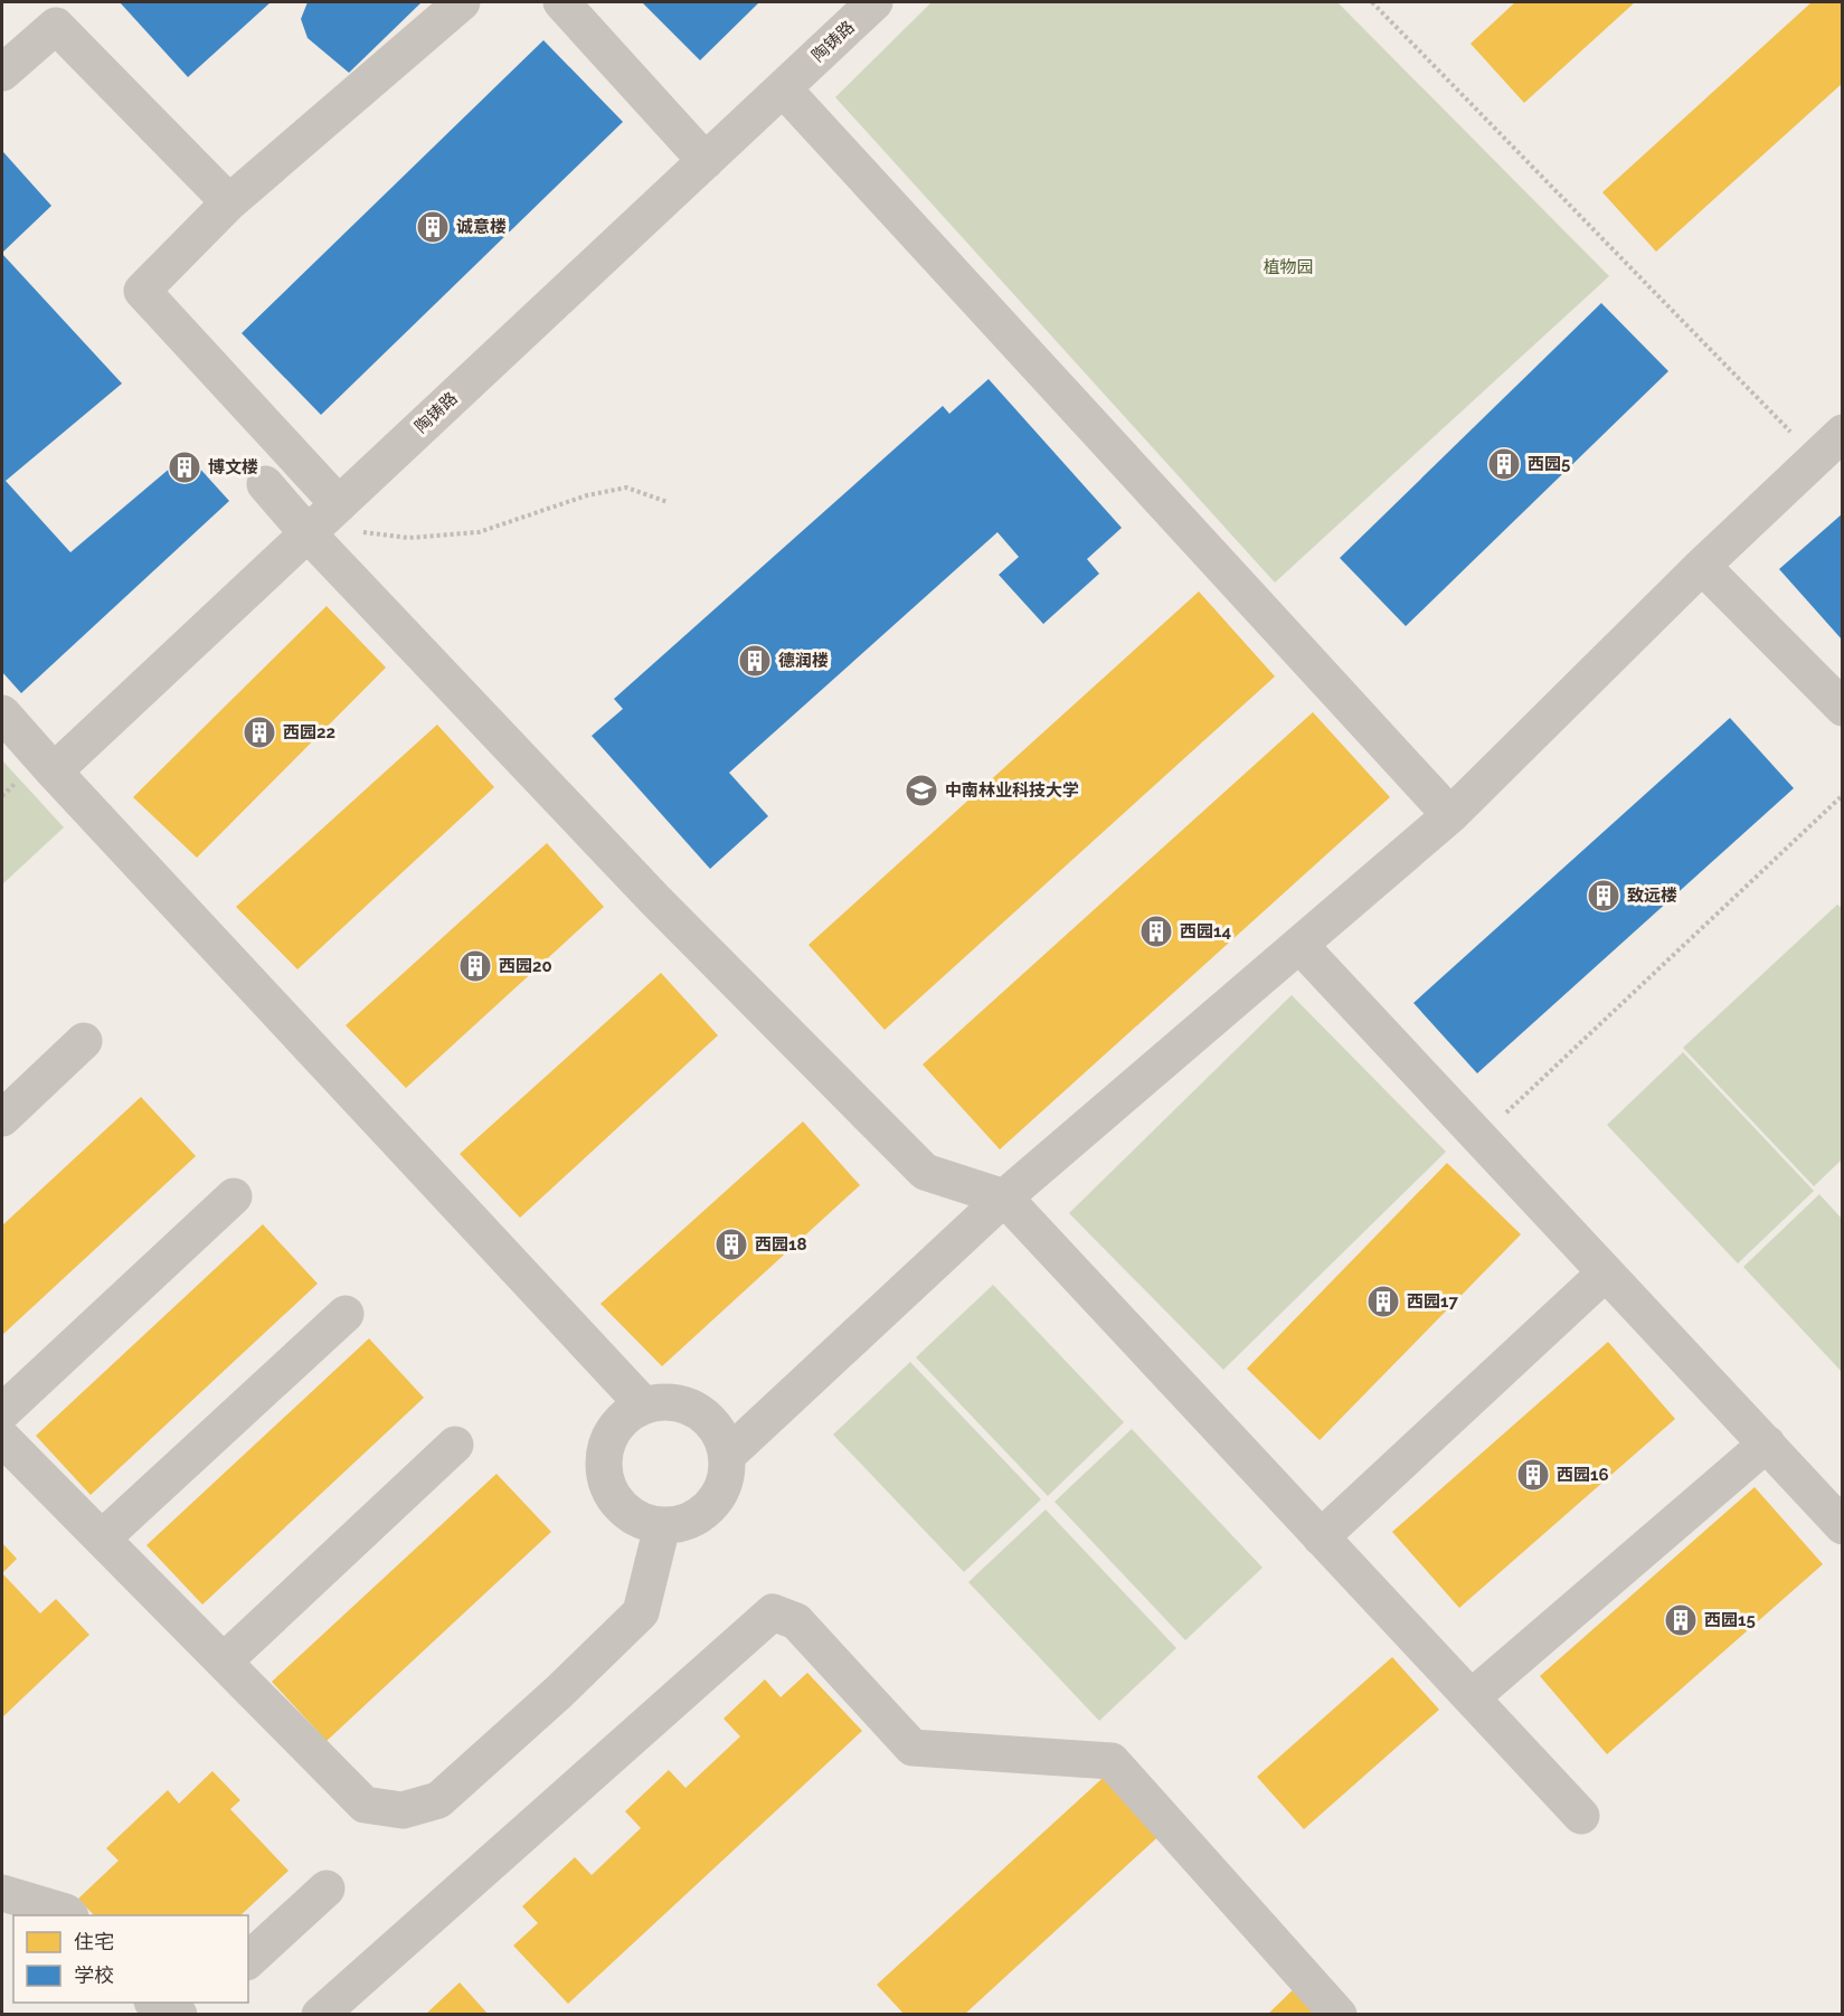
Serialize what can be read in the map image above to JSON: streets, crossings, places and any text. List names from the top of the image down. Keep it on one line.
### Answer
{"streets":{"street":["陶铸路"]},"parks":["植物园"],"places":{"building":["诚意楼","西园5","博文楼","德润楼","西园22","致远楼","西园14","西园20","西园18","西园17","西园16","西园15"],"school or university":["中南林业科技大学"]},"legend":["住宅","学校"]}
